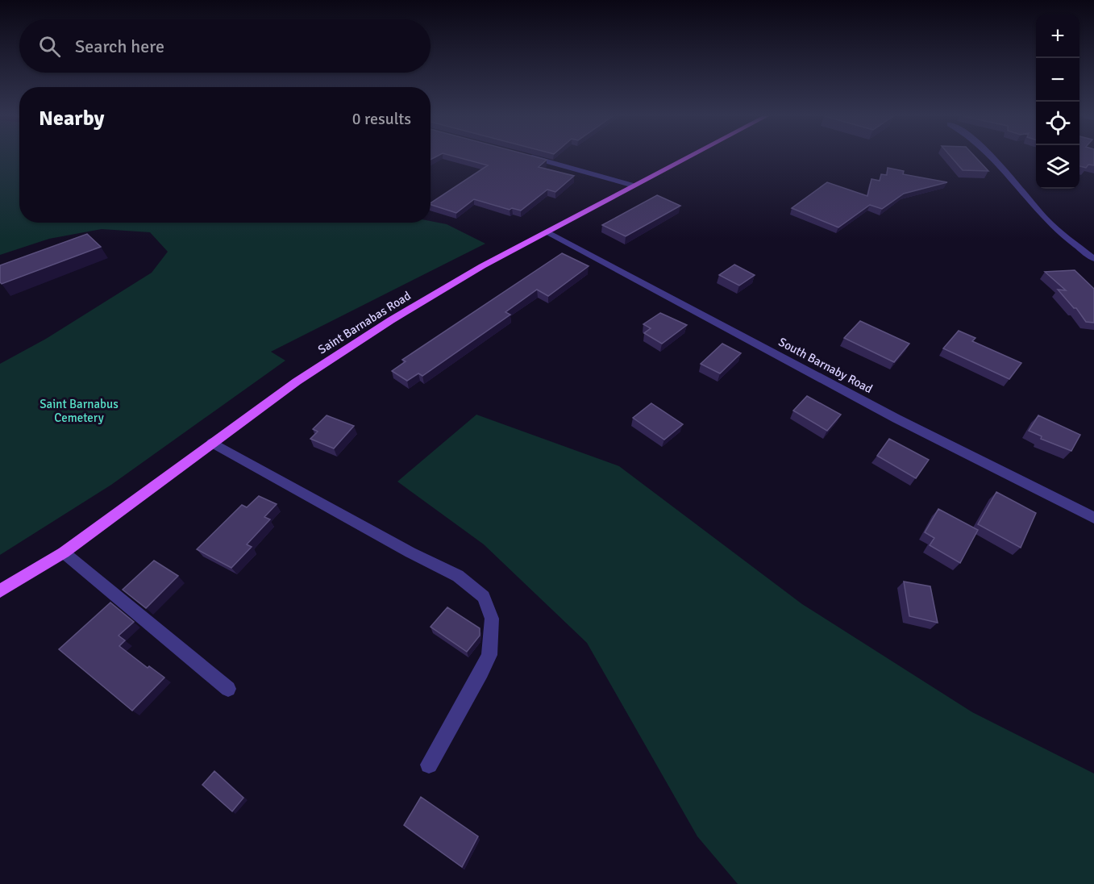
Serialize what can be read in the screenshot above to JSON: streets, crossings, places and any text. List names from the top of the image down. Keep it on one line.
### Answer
{"streets":{"main road":["Saint Barnabas Road"],"street":["South Barnaby Road"]},"crossings":[["Saint Barnabas Road","South Barnaby Road"]],"parks":["Saint Barnabus Cemetery"],"page":{"map_buttons":["+","−"],"search":"Search here","heading":["Nearby","0 results"]}}
